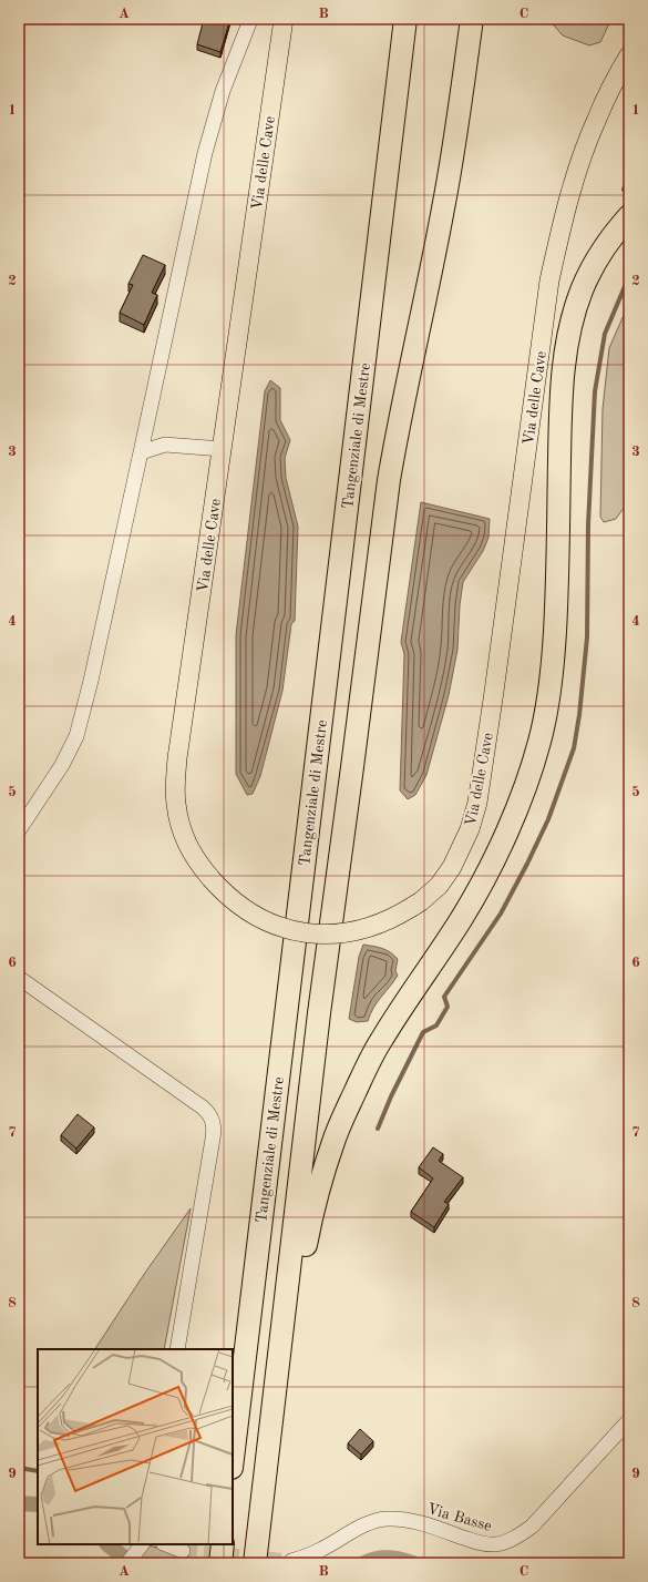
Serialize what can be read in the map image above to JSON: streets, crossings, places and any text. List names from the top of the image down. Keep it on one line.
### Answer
{"streets":{"highway":["Tangenziale di Mestre"],"main road":["Via delle Cave"],"street":["Via Basse"]},"grid":{"columns":["A","B","C"],"rows":["1","2","3","4","5","6","7","8","9"]}}
